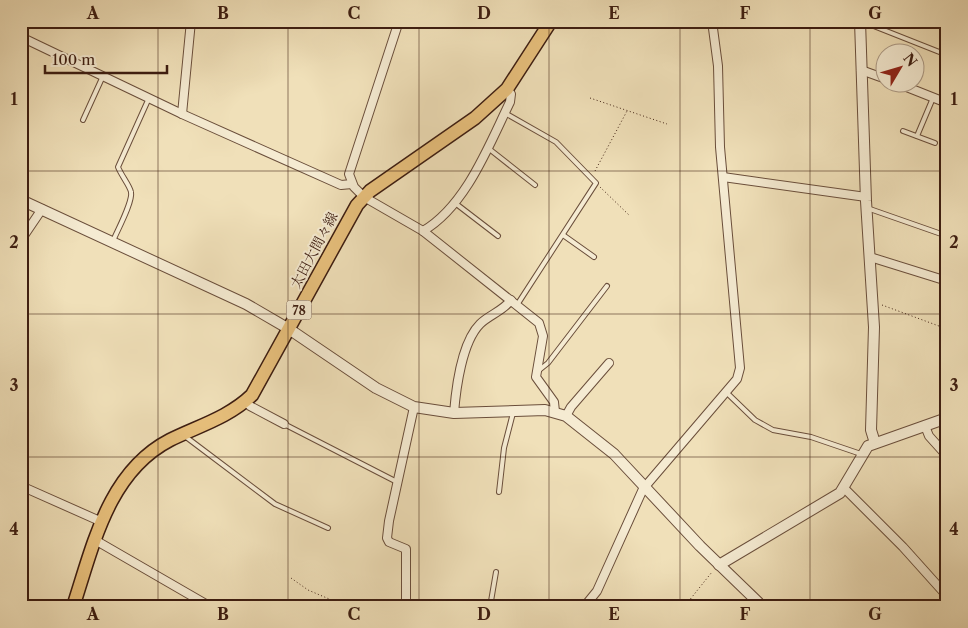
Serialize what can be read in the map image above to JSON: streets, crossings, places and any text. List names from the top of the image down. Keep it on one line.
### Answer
{"streets":{"main road":["太田大間々線","78"]},"scale_bar":"100 m","north":"top right","grid":{"columns":["A","B","C","D","E","F","G"],"rows":["1","2","3","4"]}}
